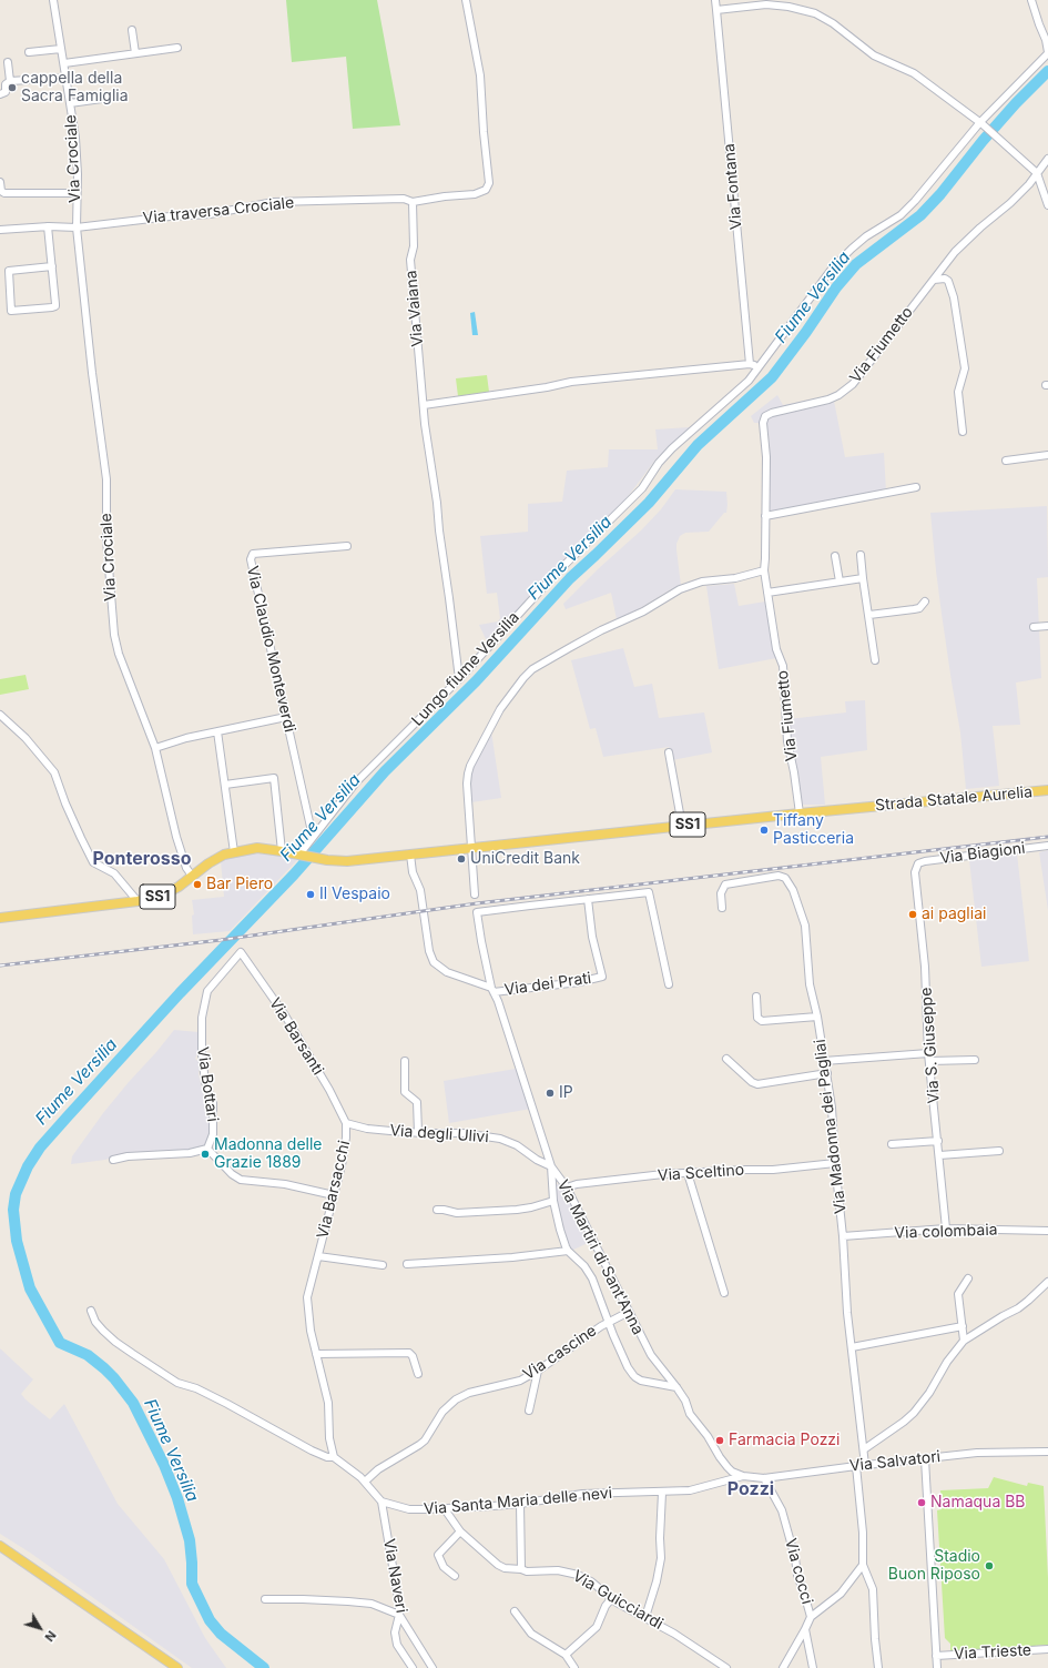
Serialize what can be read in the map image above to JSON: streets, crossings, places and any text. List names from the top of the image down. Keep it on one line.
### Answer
{"streets":{"main road":["Strada Statale Aurelia","SS1"],"street":["Via Crociale","Via Fontana","Via traversa Crociale","Via Vaiana","Via Fiumetto","Via Claudio Monteverdi","Lungo fiume Versilia","Via Biagioni","Via dei Prati","Via Barsanti","Via S. Giuseppe","Via Bottari","Via Madonna dei Pagliai","Via degli Ulivi","Via Sceltino","Via Barsacchi","Via colombaia","Via Martiri di Sant'Anna","Via cascine","Via Salvatori","Via Santa Maria delle nevi","Via cocci","Via Naveri","Via Guicciardi","Via Trieste"]},"crossings":[["Via Crociale","Via traversa Crociale"],["Via Crociale","Strada Statale Aurelia"],["Via traversa Crociale","Via Vaiana"],["Via Vaiana","Lungo fiume Versilia"],["Via Fiumetto","Strada Statale Aurelia"],["Via Claudio Monteverdi","Lungo fiume Versilia"],["Lungo fiume Versilia","Strada Statale Aurelia"],["Via Biagioni","Via S. Giuseppe"],["Via dei Prati","Via Martiri di Sant'Anna"],["Via Barsanti","Via Bottari"],["Via Barsanti","Via degli Ulivi"],["Via Barsanti","Via Barsacchi"],["Via S. Giuseppe","Via colombaia"],["Via Madonna dei Pagliai","Via Sceltino"],["Via Madonna dei Pagliai","Via colombaia"],["Via Madonna dei Pagliai","Via Salvatori"],["Via degli Ulivi","Via Barsacchi"],["Via degli Ulivi","Via Martiri di Sant'Anna"],["Via Sceltino","Via Martiri di Sant'Anna"],["Via Martiri di Sant'Anna","Via cascine"],["Via Martiri di Sant'Anna","Via Salvatori"],["Via Martiri di Sant'Anna","Via Santa Maria delle nevi"],["Via Salvatori","Via Santa Maria delle nevi"],["Via Salvatori","Via cocci"],["Via Santa Maria delle nevi","Via Naveri"],["Via Santa Maria delle nevi","Via Guicciardi"]],"districts":["Ponterosso","Pozzi"],"water":["Fiume Versilia"],"places":["cappella della Sacra Famiglia","Tiffany Pasticceria","UniCredit Bank","Bar Piero","Il Vespaio","ai pagliai","IP","Madonna delle Grazie 1889","Farmacia Pozzi","Namaqua BB","Stadio Buon Riposo"],"north":"bottom right"}
